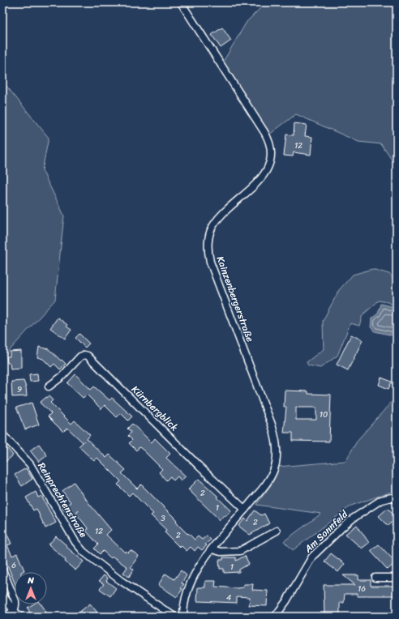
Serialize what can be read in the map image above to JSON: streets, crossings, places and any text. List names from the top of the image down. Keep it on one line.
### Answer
{"streets":{"street":["Kainzenbergerstraße","Kürnbergblick","Reinprechtenstraße","Am Sonnfeld"]},"crossings":[["Kainzenbergerstraße","Kürnbergblick"]],"house_numbers":["12","9","10","2","1","3","2","12","2","6","1","16","4"],"north":"top"}
